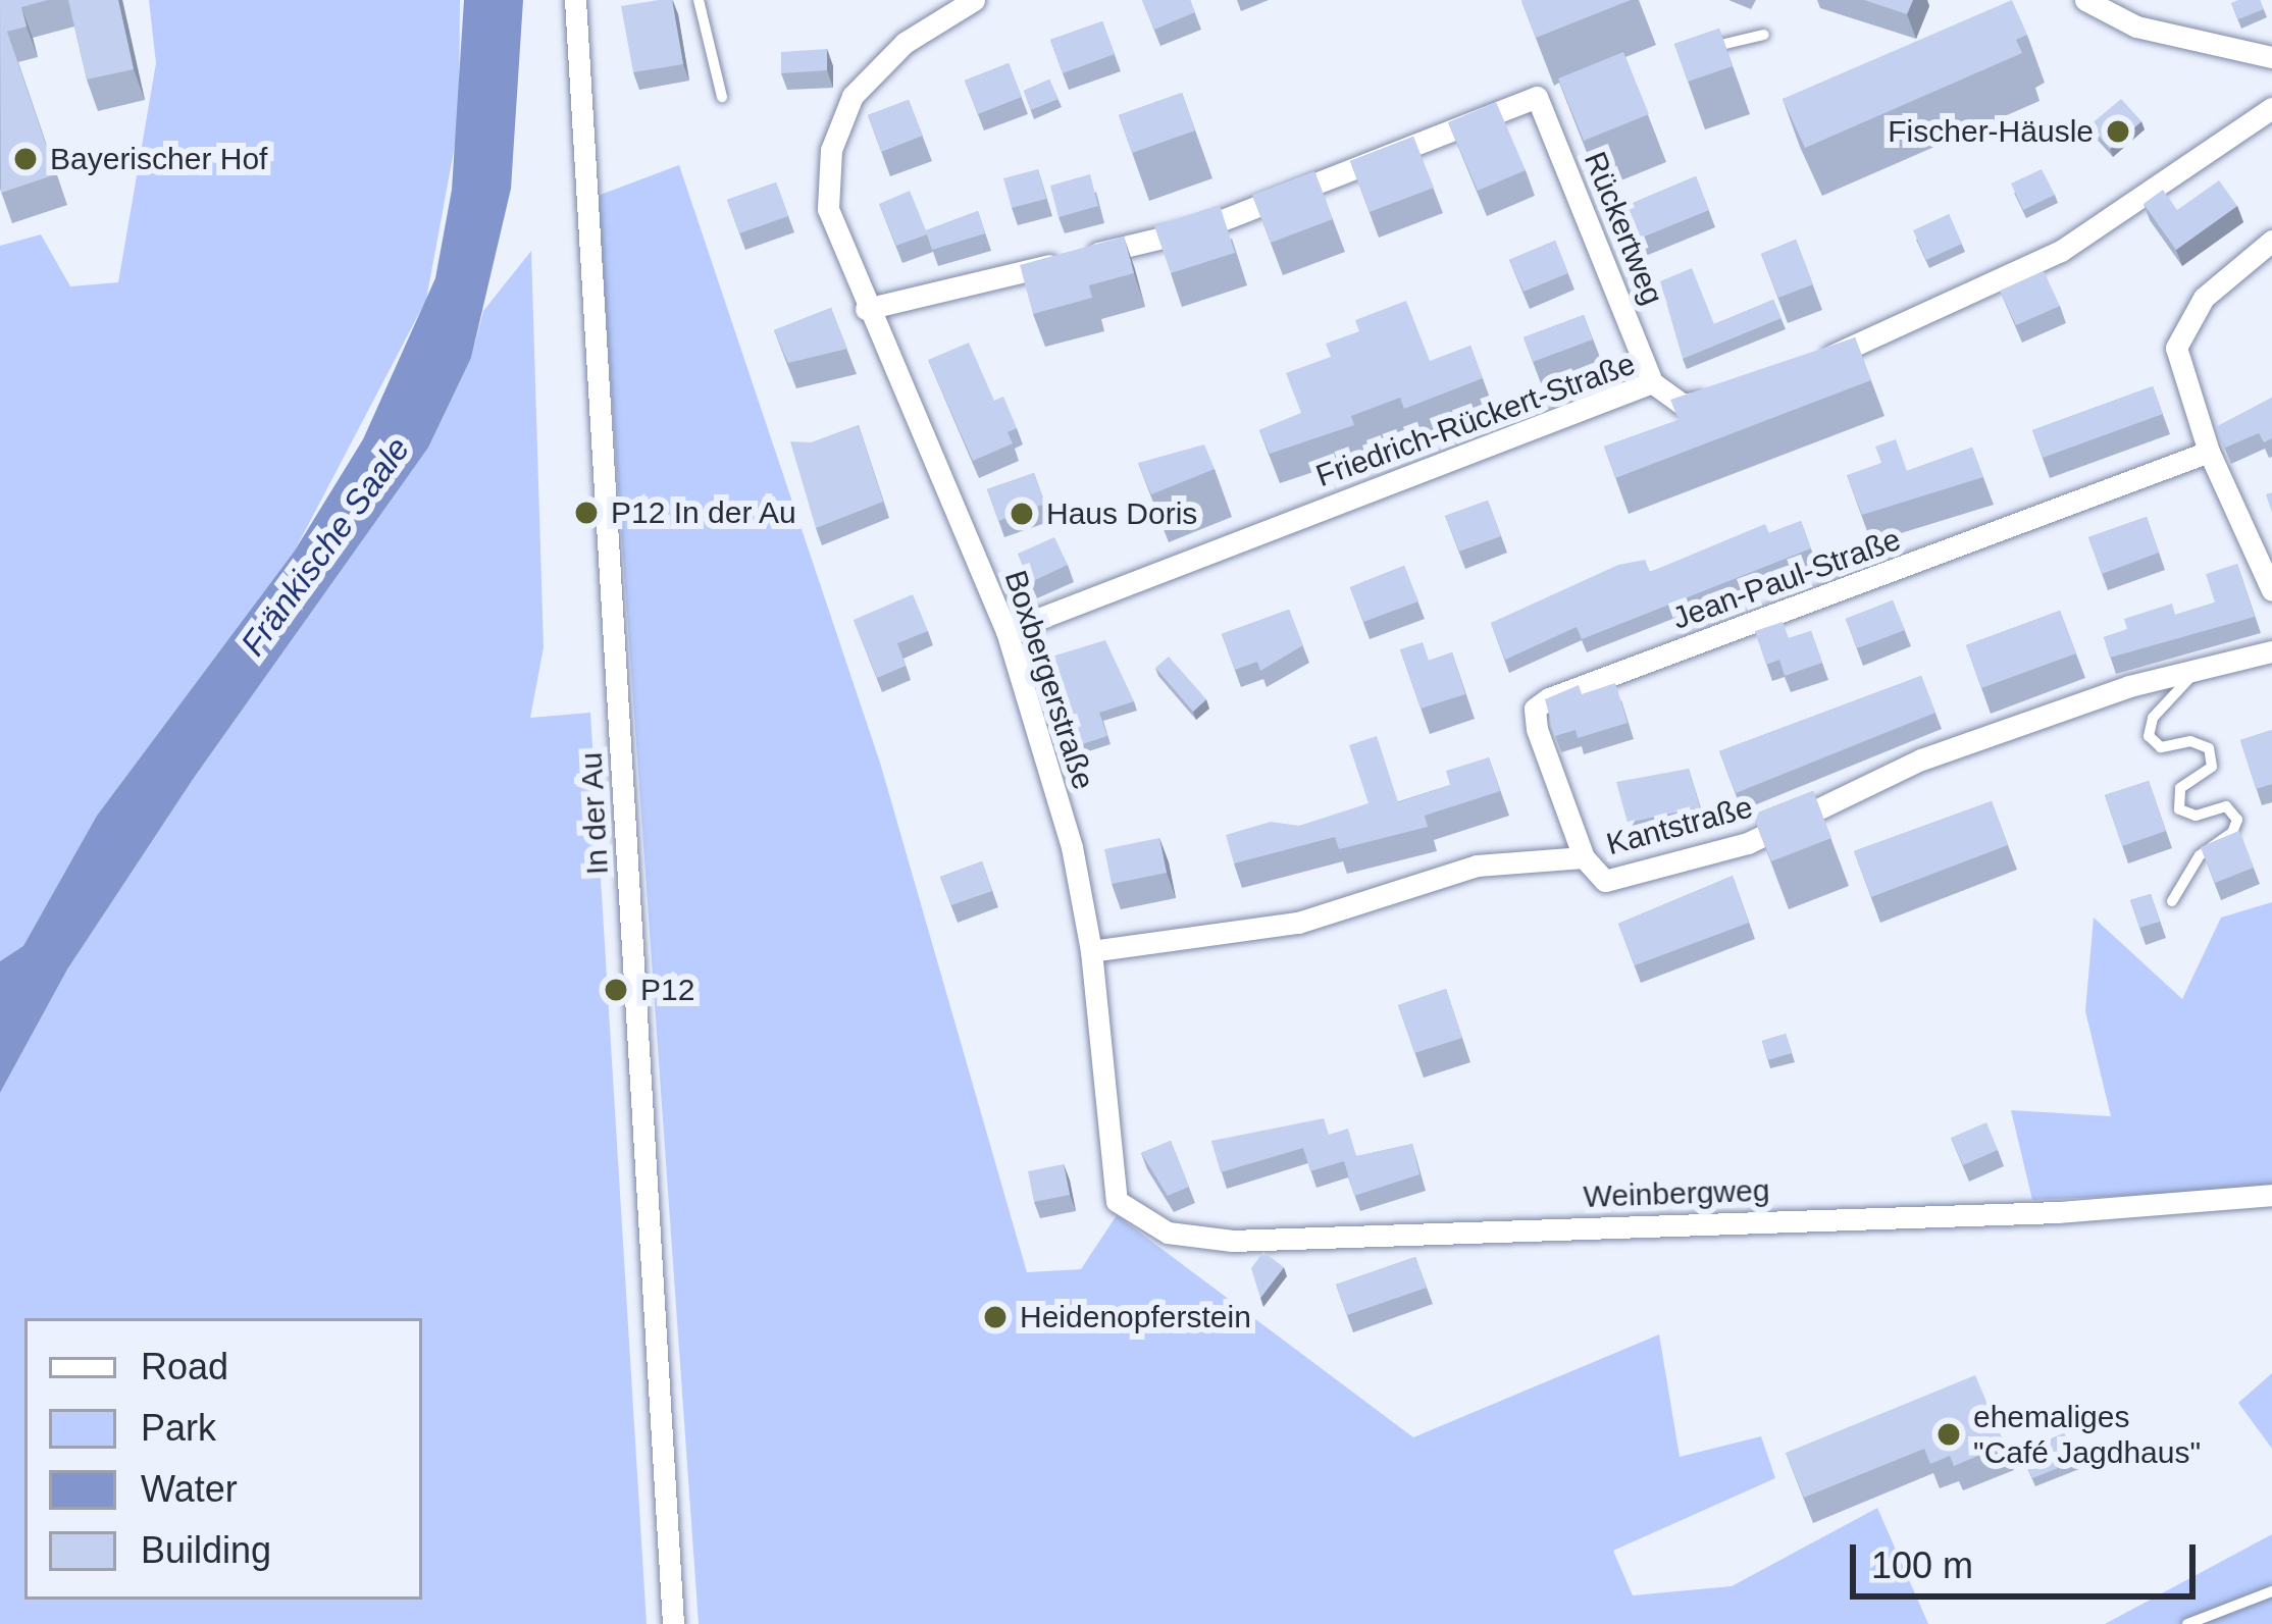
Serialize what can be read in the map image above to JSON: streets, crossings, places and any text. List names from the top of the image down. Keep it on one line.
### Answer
{"streets":{"street":["Rückertweg","Friedrich-Rückert-Straße","Jean-Paul-Straße","Boxbergerstraße","In der Au","Kantstraße","Weinbergweg"]},"crossings":[["Rückertweg","Friedrich-Rückert-Straße"],["Rückertweg","Boxbergerstraße"],["Friedrich-Rückert-Straße","Boxbergerstraße"],["Jean-Paul-Straße","Kantstraße"],["Boxbergerstraße","Kantstraße"],["Boxbergerstraße","Weinbergweg"]],"water":["Fränkische Saale"],"places":["Fischer-Häusle","Bayerischer Hof","P12 In der Au","Haus Doris","P12","Heidenopferstein","ehemaliges \"Café Jagdhaus\""],"legend":["Road","Park","Water","Building"],"scale_bar":"100 m"}
